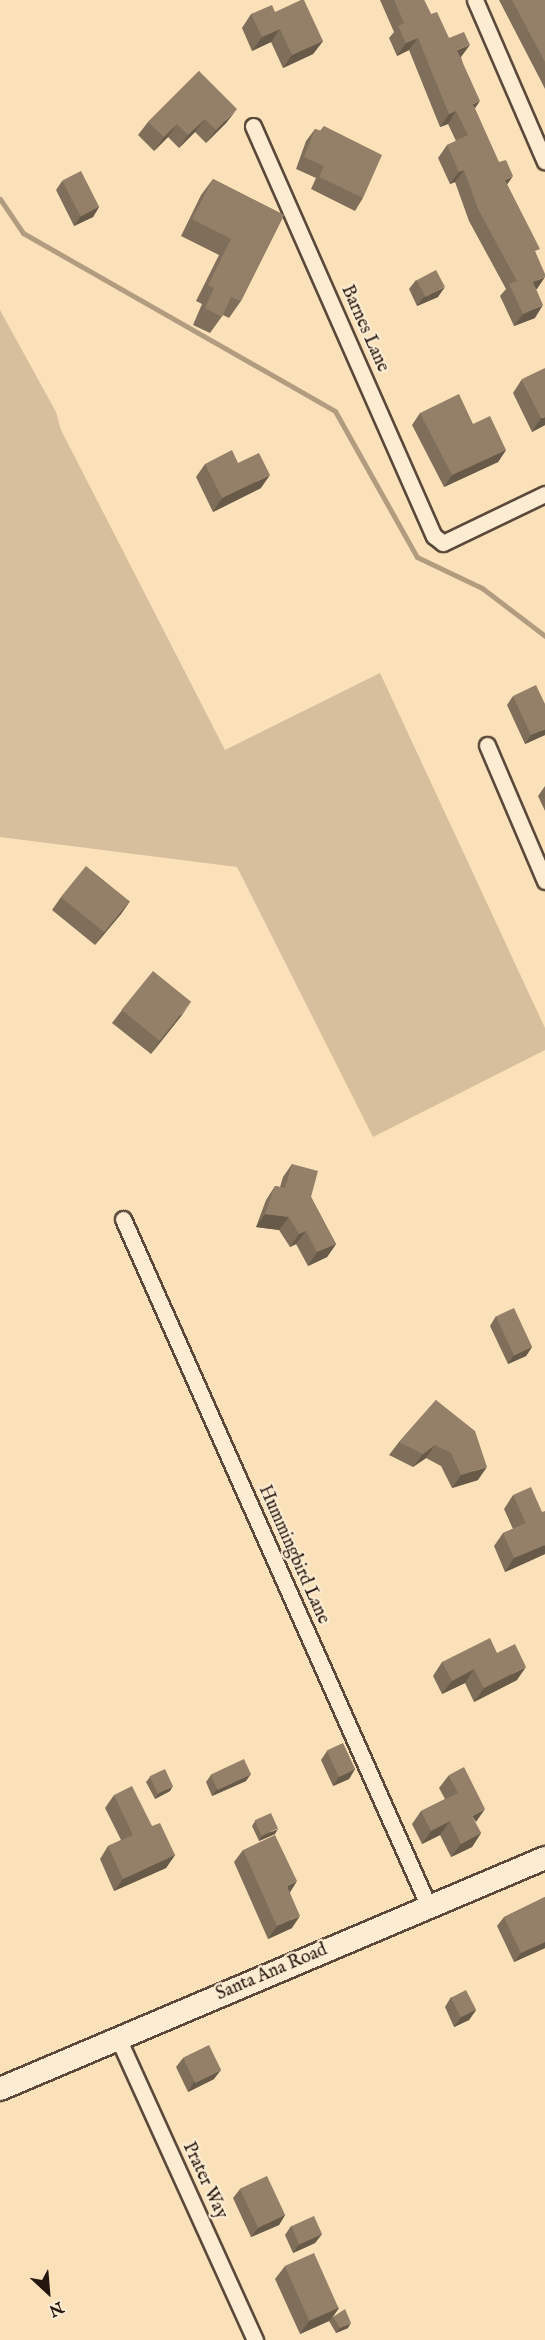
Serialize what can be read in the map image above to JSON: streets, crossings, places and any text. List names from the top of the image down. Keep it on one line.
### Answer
{"streets":{"street":["Barnes Lane","Hummingbird Lane","Santa Ana Road","Prater Way"]},"crossings":[["Hummingbird Lane","Santa Ana Road"],["Santa Ana Road","Prater Way"]],"north":"bottom right"}
